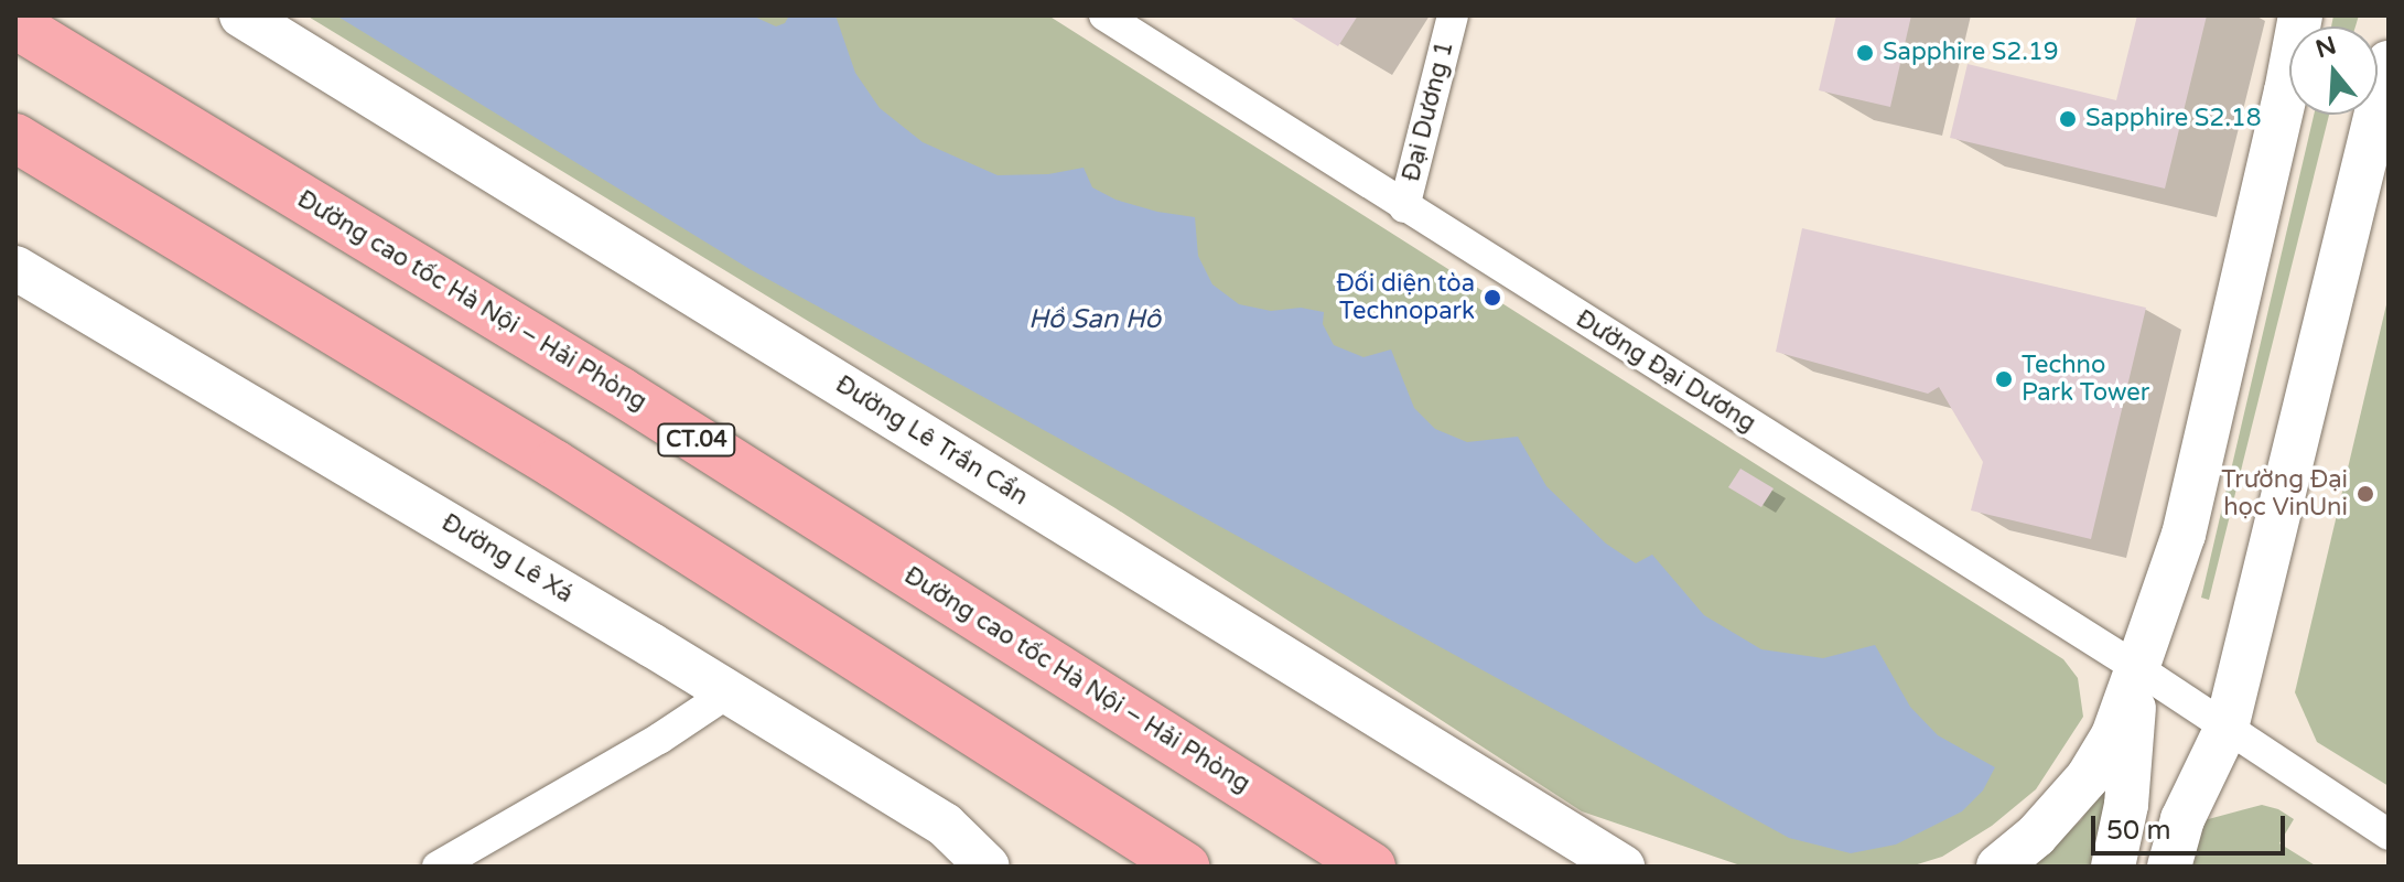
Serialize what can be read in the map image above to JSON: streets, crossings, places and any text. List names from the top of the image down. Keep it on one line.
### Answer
{"streets":{"highway":["Đường cao tốc Hà Nội – Hải Phòng","CT.04"],"main road":["Đường Lê Trần Cẩn","Đường Lê Xá"],"street":["Đại Dương 1","Đường Đại Dương"]},"crossings":[["Đại Dương 1","Đường Đại Dương"]],"water":["Hồ San Hô"],"places":["Sapphire S2.19","Sapphire S2.18","Đối diện tòa Technopark","Techno Park Tower","Trường Đại học VinUni"],"scale_bar":"50 m","north":"top"}
